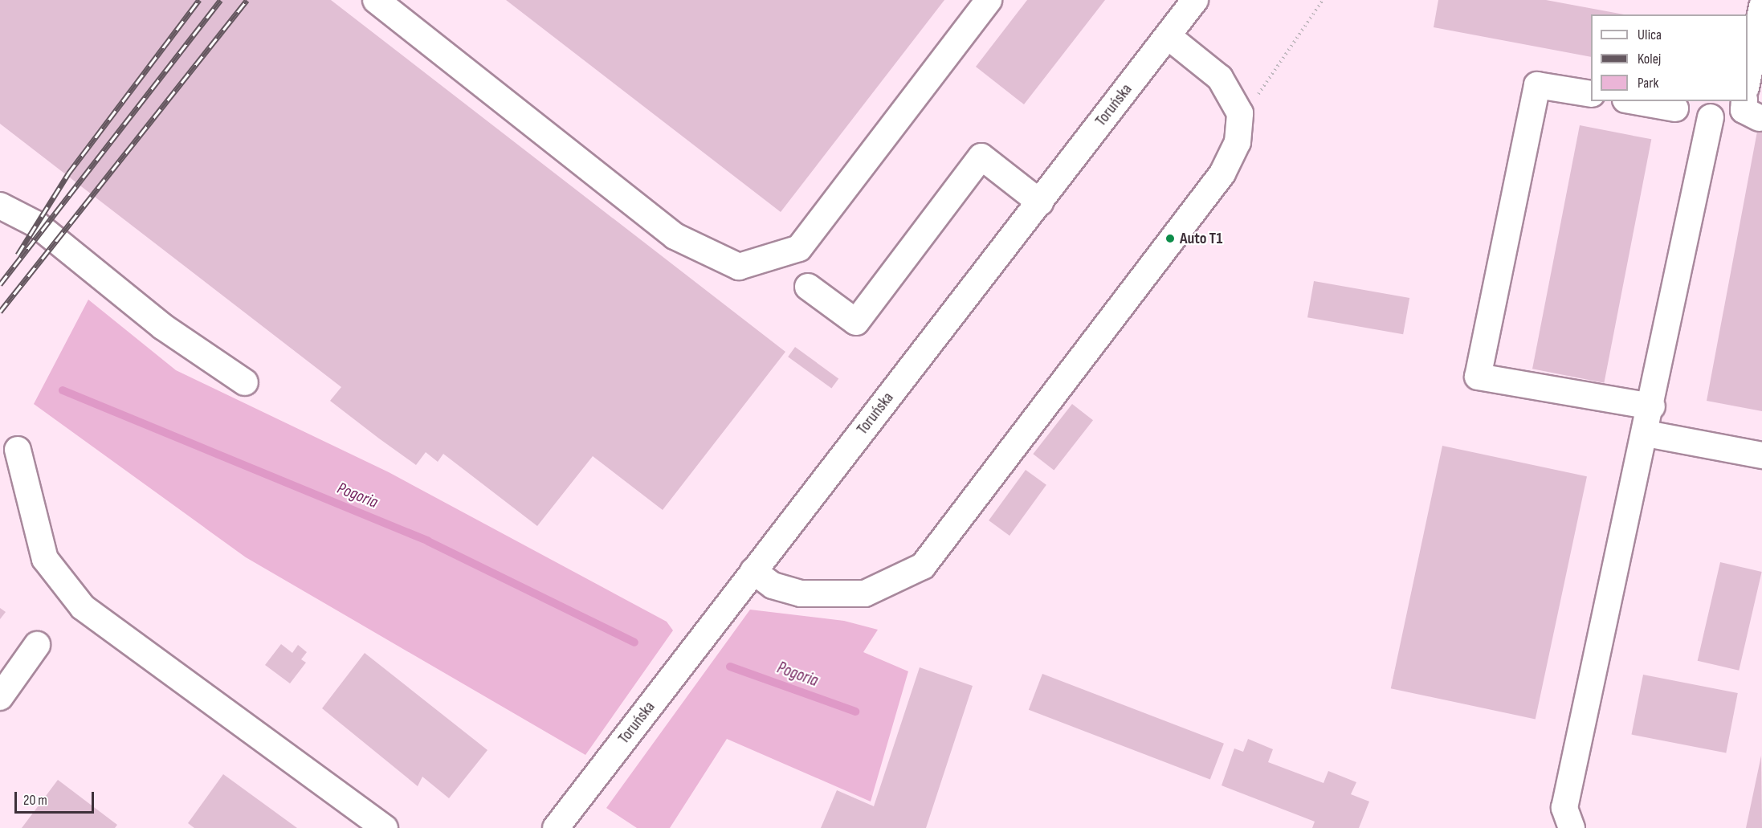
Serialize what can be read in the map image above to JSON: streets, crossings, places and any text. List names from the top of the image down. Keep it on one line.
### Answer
{"streets":{"street":["Toruńska"]},"water":["Pogoria"],"places":["Auto T1"],"legend":["Ulica","Kolej","Park"],"scale_bar":"20 m"}
